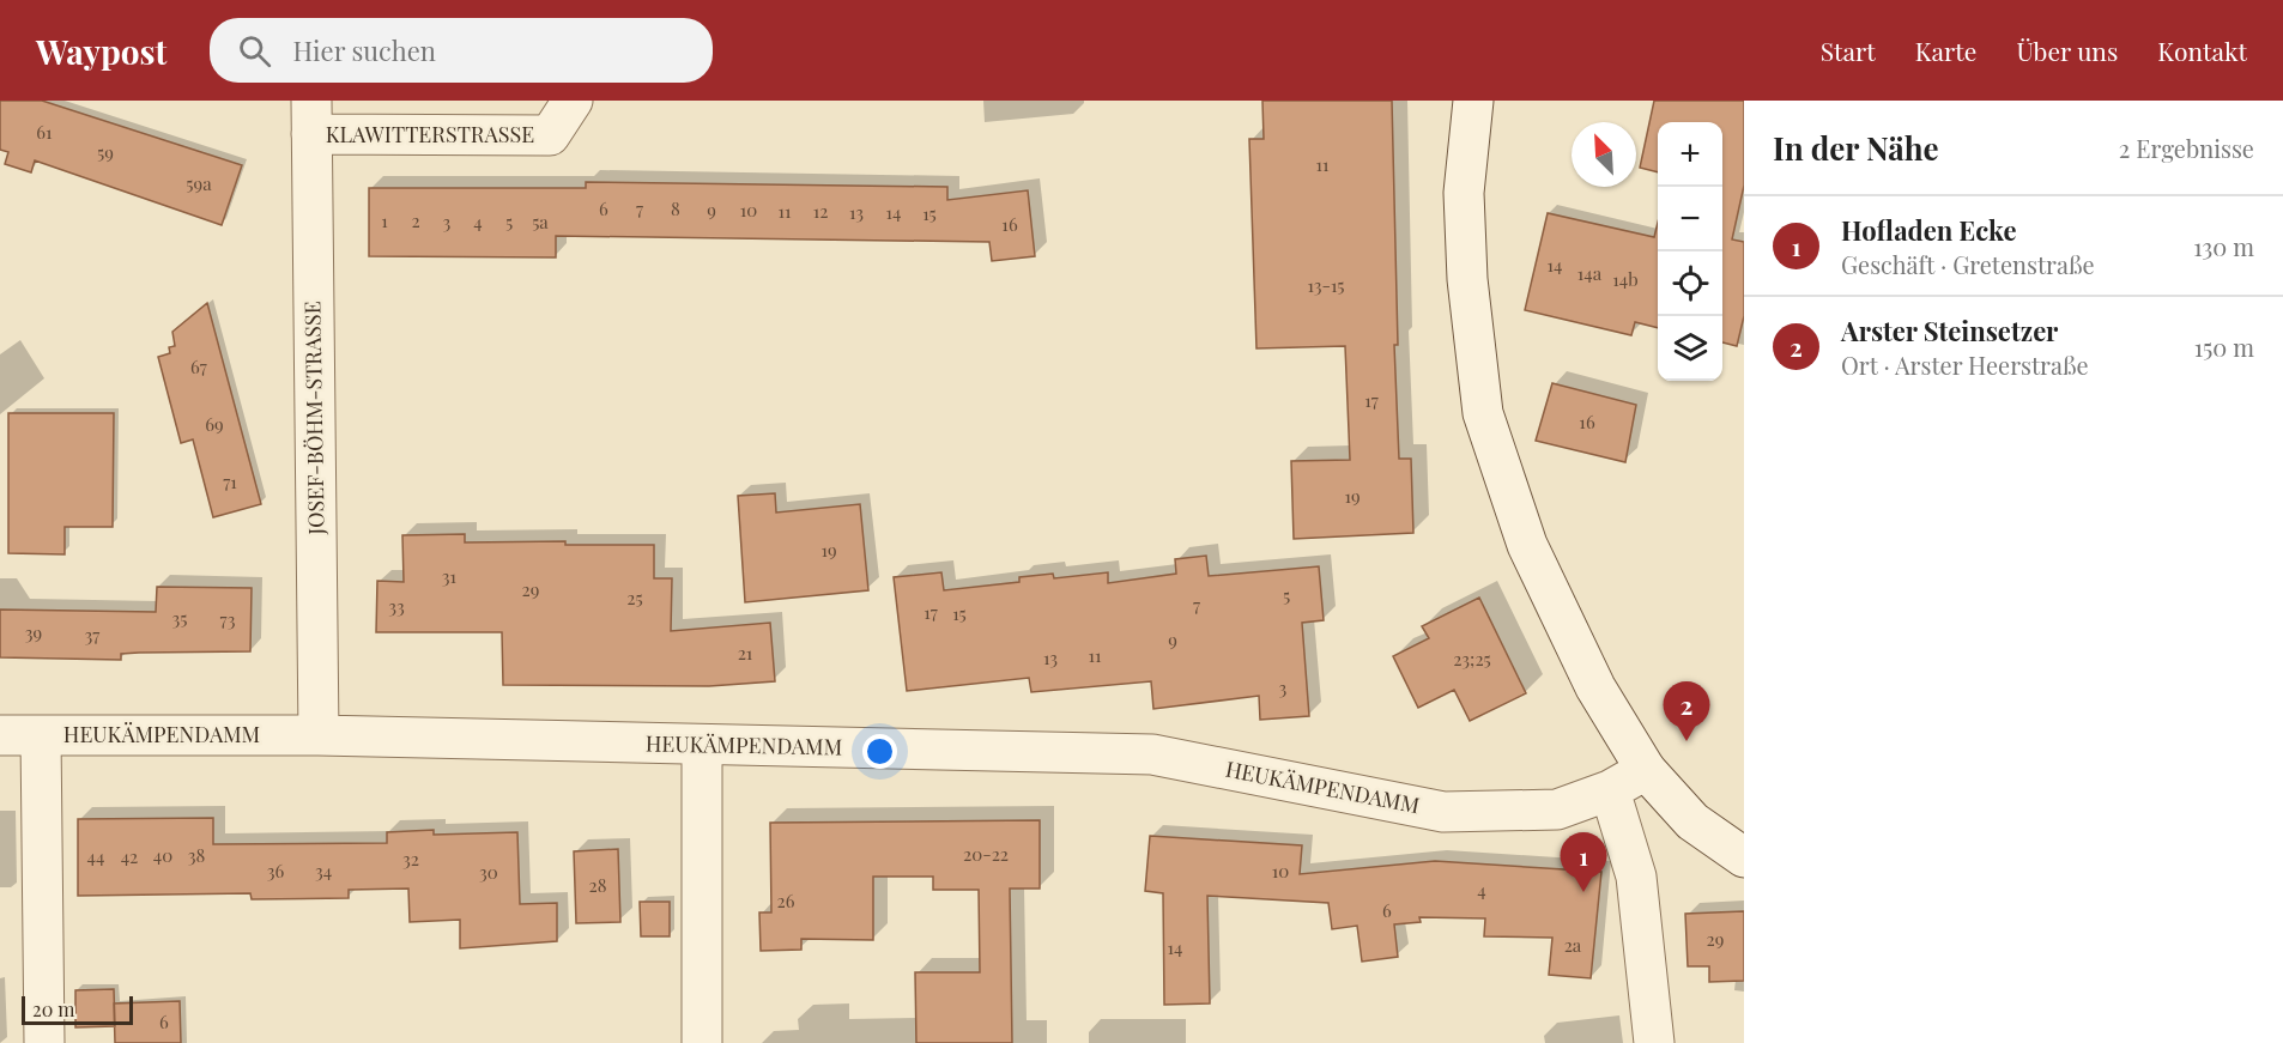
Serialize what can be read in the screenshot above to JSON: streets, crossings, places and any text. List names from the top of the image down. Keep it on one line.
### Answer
{"streets":{"street":["KLAWITTERSTRASSE","JOSEF-BÖHM-STRASSE","HEUKÄMPENDAMM"]},"crossings":[["KLAWITTERSTRASSE","JOSEF-BÖHM-STRASSE"],["JOSEF-BÖHM-STRASSE","HEUKÄMPENDAMM"]],"house_numbers":["61","59","11","59a","6","7","8","9","10","11","12","13","14","15","1","2","3","4","5","5a","16","14","14a","14b","13-15","67","17","16","69","71","19","19","31","29","5","25","7","33","17","15","35","73","39","37","9","21","11","13","23;25","3","20-22","40","38","44","42","32","36","34","10","30","28","4","26","6","29","2a","14","6"],"scale_bar":"20 m","north":"top left","page":{"header":"Waypost","search":"Hier suchen","nav":["Start","Karte","Über uns","Kontakt"],"heading":["In der Nähe","2 Ergebnisse"],"map_buttons":["+","−"],"list":[{"mark":"1","name":"Hofladen Ecke","note":"Geschäft · Gretenstraße","value":"130 m"},{"mark":"2","name":"Arster Steinsetzer","note":"Ort · Arster Heerstraße","value":"150 m"}],"pins":["2","1"],"scale":"20 m"}}
